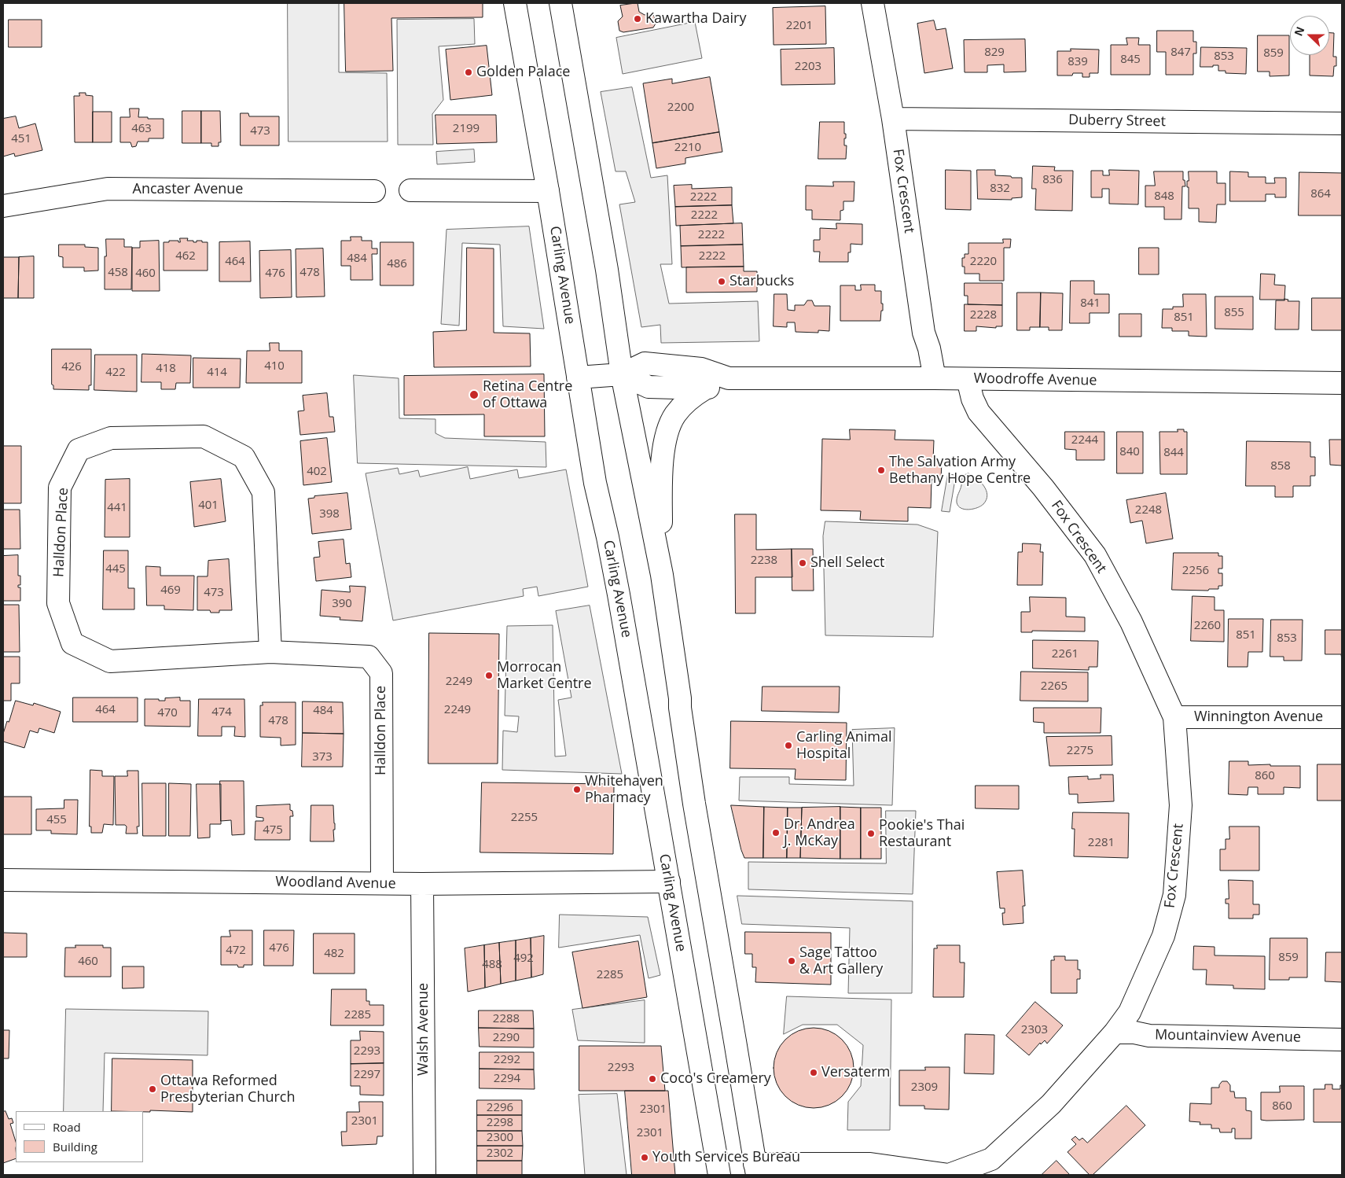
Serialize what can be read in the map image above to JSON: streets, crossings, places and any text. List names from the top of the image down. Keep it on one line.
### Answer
{"streets":{"street":["Duberry Street","Ancaster Avenue","Fox Crescent","Carling Avenue","Woodroffe Avenue","Halldon Place","Winnington Avenue","Woodland Avenue","Walsh Avenue","Mountainview Avenue"]},"crossings":[["Duberry Street","Fox Crescent"],["Fox Crescent","Woodroffe Avenue"],["Fox Crescent","Winnington Avenue"],["Fox Crescent","Mountainview Avenue"],["Carling Avenue","Woodland Avenue"],["Halldon Place","Woodland Avenue"],["Woodland Avenue","Walsh Avenue"]],"places":["Kawartha Dairy","Golden Palace","Starbucks","Retina Centre of Ottawa","The Salvation Army Bethany Hope Centre","Shell Select","Morrocan Market Centre","Carling Animal Hospital","Whitehaven Pharmacy","Dr. Andrea J. McKay","Pookie's Thai Restaurant","Sage Tattoo & Art Gallery","Versaterm","Coco's Creamery","Ottawa Reformed Presbyterian Church","Youth Services Bureau"],"house_numbers":["2201","829","847","859","853","845","839","2203","2200","463","2199","473","451","2210","836","832","864","848","2222","2222","2222","462","2222","484","464","2220","486","458","478","460","476","841","855","2228","851","410","426","418","422","414","2244","840","844","858","402","401","441","2248","398","2238","445","2256","469","473","390","2260","851","853","2261","2249","2265","464","2249","484","474","470","478","2275","373","860","2255","455","475","2281","476","472","482","859","492","460","488","2285","2285","2288","2303","2290","2293","2292","2293","2297","2294","2309","860","2296","2301","2301","2298","2301","2300","2302"],"legend":["Road","Building"],"north":"left"}
